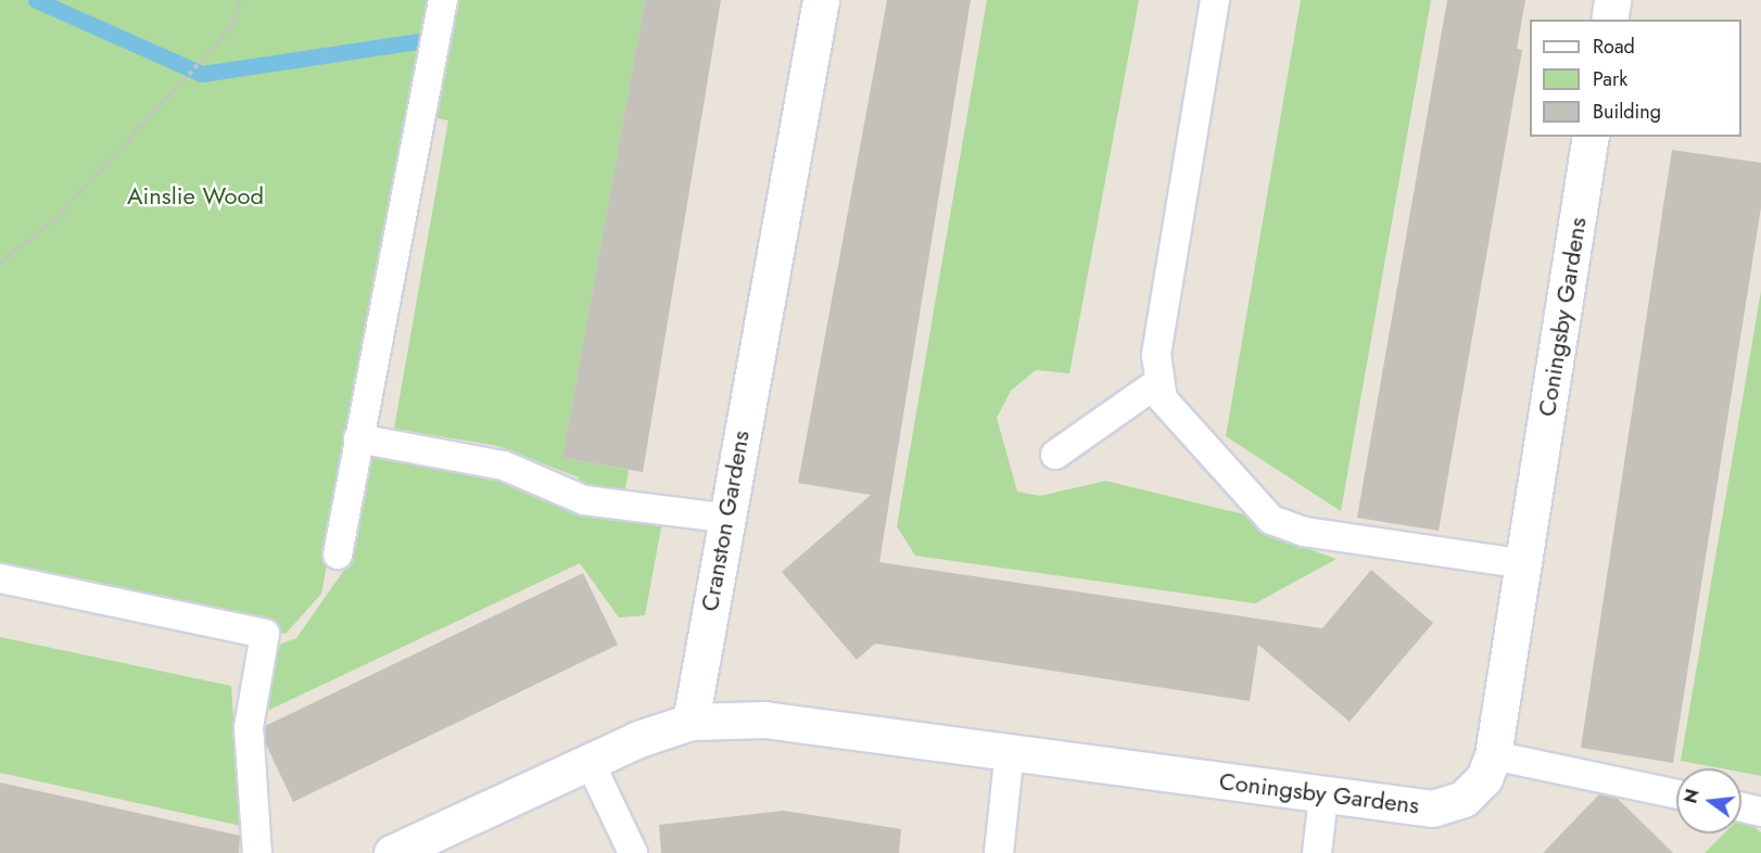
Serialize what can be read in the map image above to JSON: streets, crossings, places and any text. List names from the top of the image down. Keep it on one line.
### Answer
{"streets":{"street":["Coningsby Gardens","Cranston Gardens"]},"crossings":[["Coningsby Gardens","Cranston Gardens"]],"parks":["Ainslie Wood"],"legend":["Road","Park","Building"],"north":"left"}
